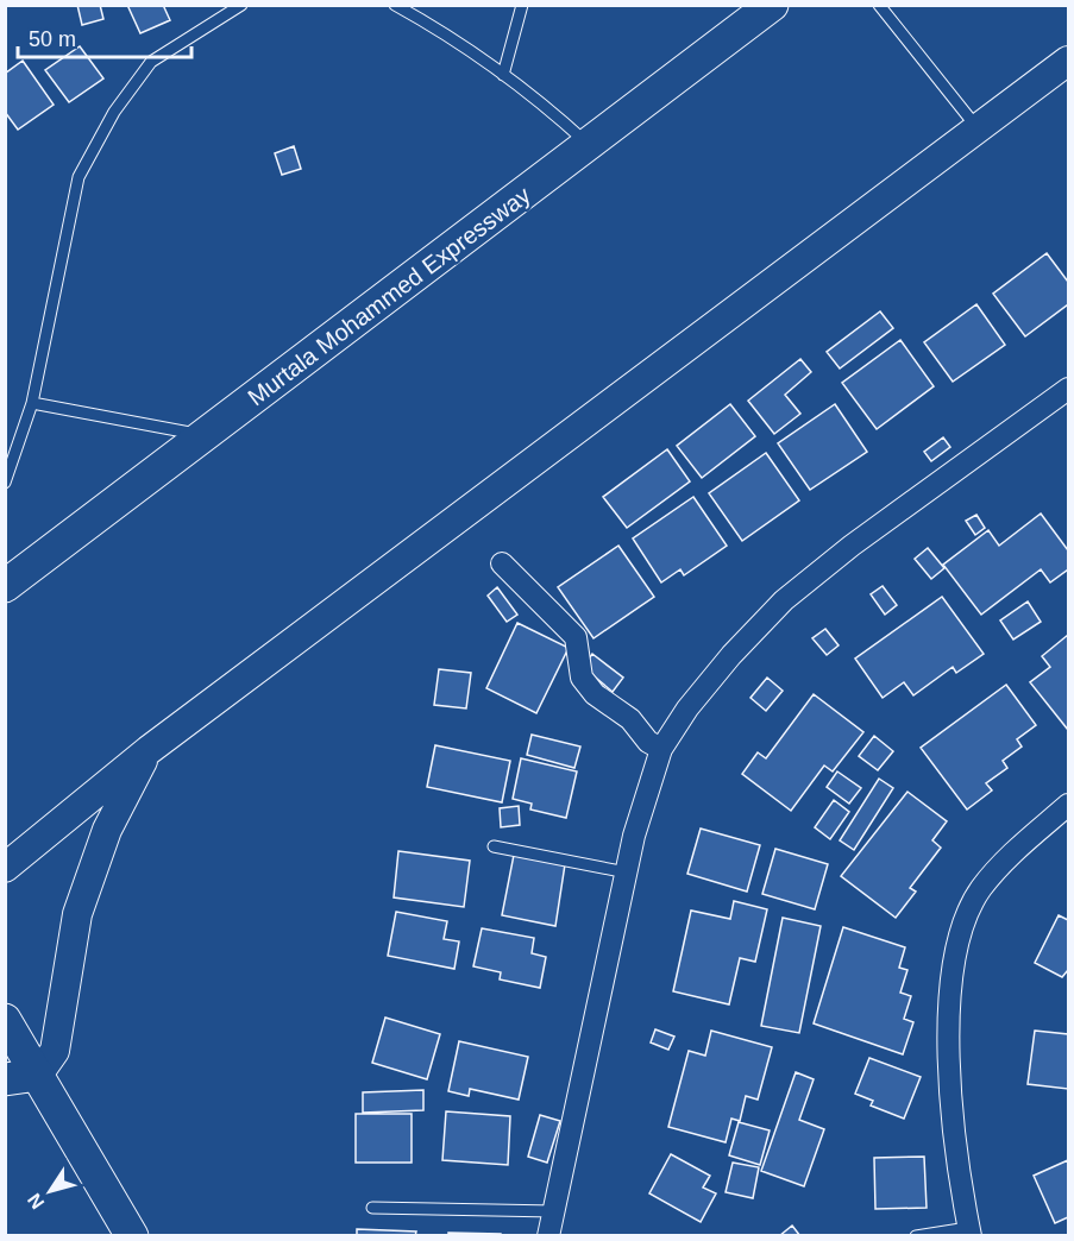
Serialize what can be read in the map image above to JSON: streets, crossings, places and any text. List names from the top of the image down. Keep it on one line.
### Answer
{"streets":{"main road":["Murtala Mohammed Expressway"]},"scale_bar":"50 m","north":"bottom left"}
